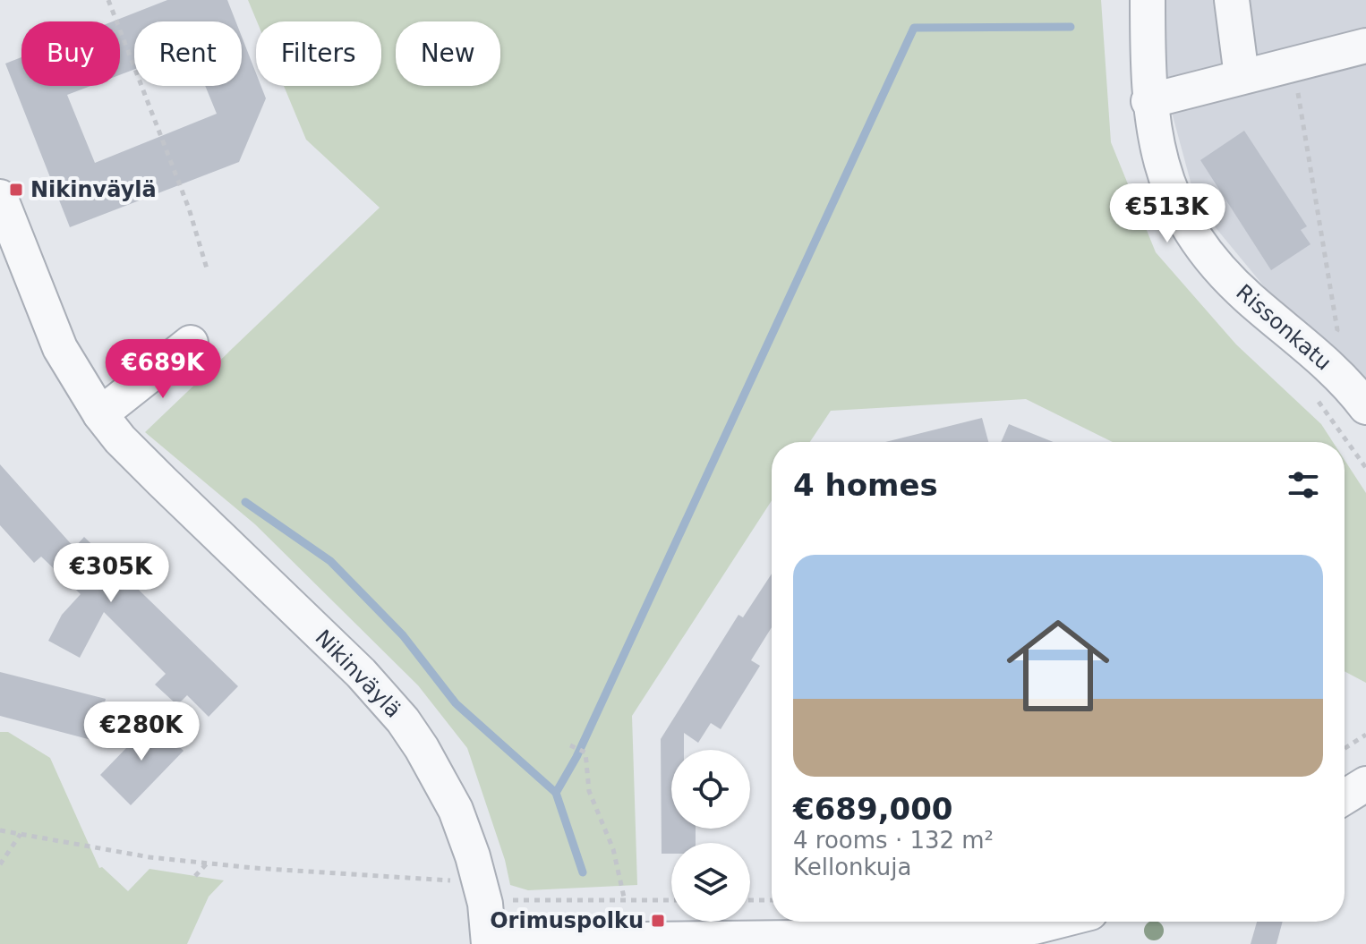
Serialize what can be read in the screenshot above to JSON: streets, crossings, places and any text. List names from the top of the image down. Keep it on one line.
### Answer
{"streets":{"street":["Rissonkatu","Nikinväylä"]},"places":{"transit":["Nikinväylä","Orimuspolku"]},"page":{"chip":["Buy","Rent","Filters","New"],"price":["€513K","€689K","€305K","€280K"],"heading":"4 homes","list":[{"name":"€689,000","note":"4 rooms · 132 m² · Kellonkuja"}]}}
